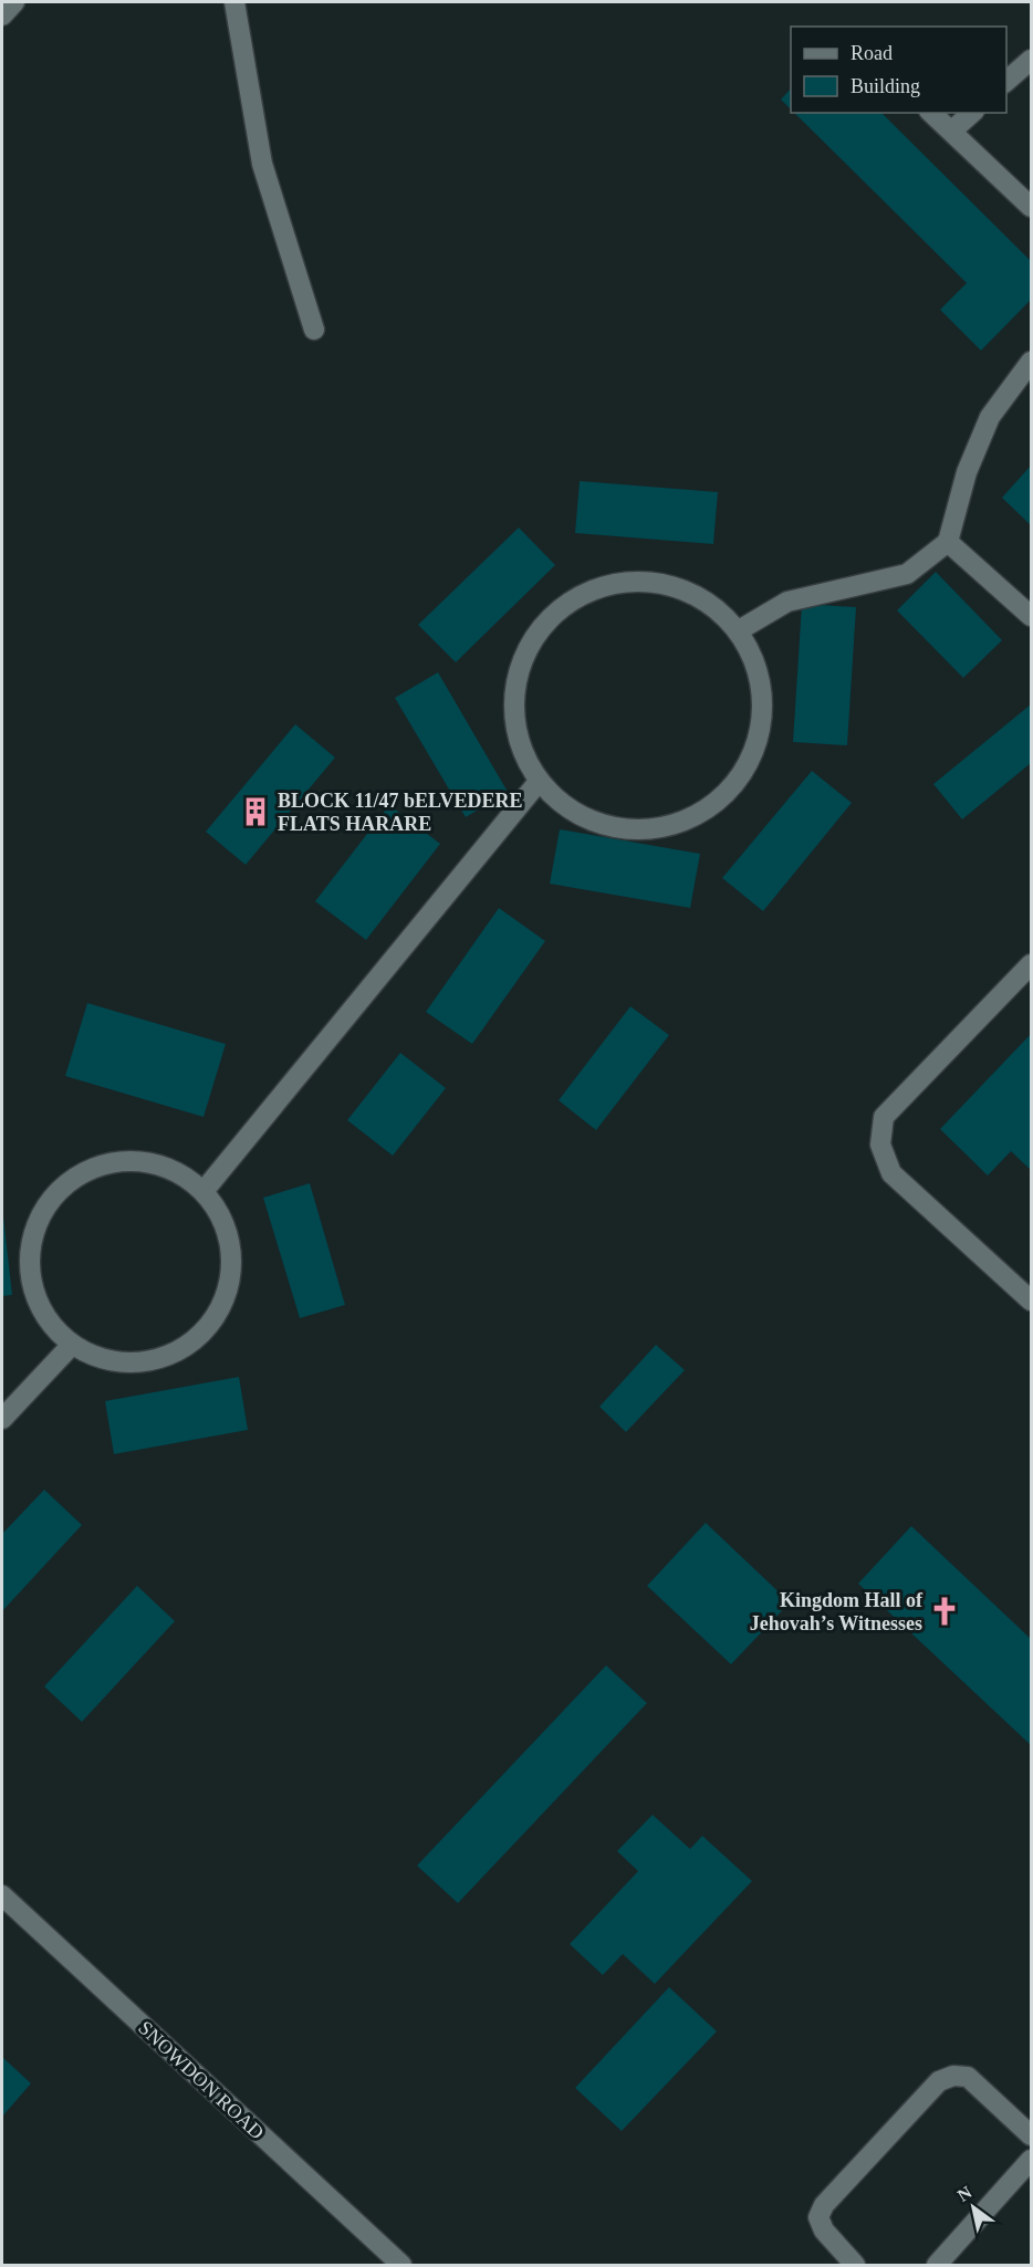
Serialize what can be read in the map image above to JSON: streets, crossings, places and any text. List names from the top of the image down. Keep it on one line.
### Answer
{"streets":{"street":["SNOWDON ROAD"]},"places":{"building":["BLOCK 11/47 bELVEDERE FLATS HARARE"],"church":["Kingdom Hall of Jehovah’s Witnesses"]},"legend":["Road","Building"],"north":"top left"}
